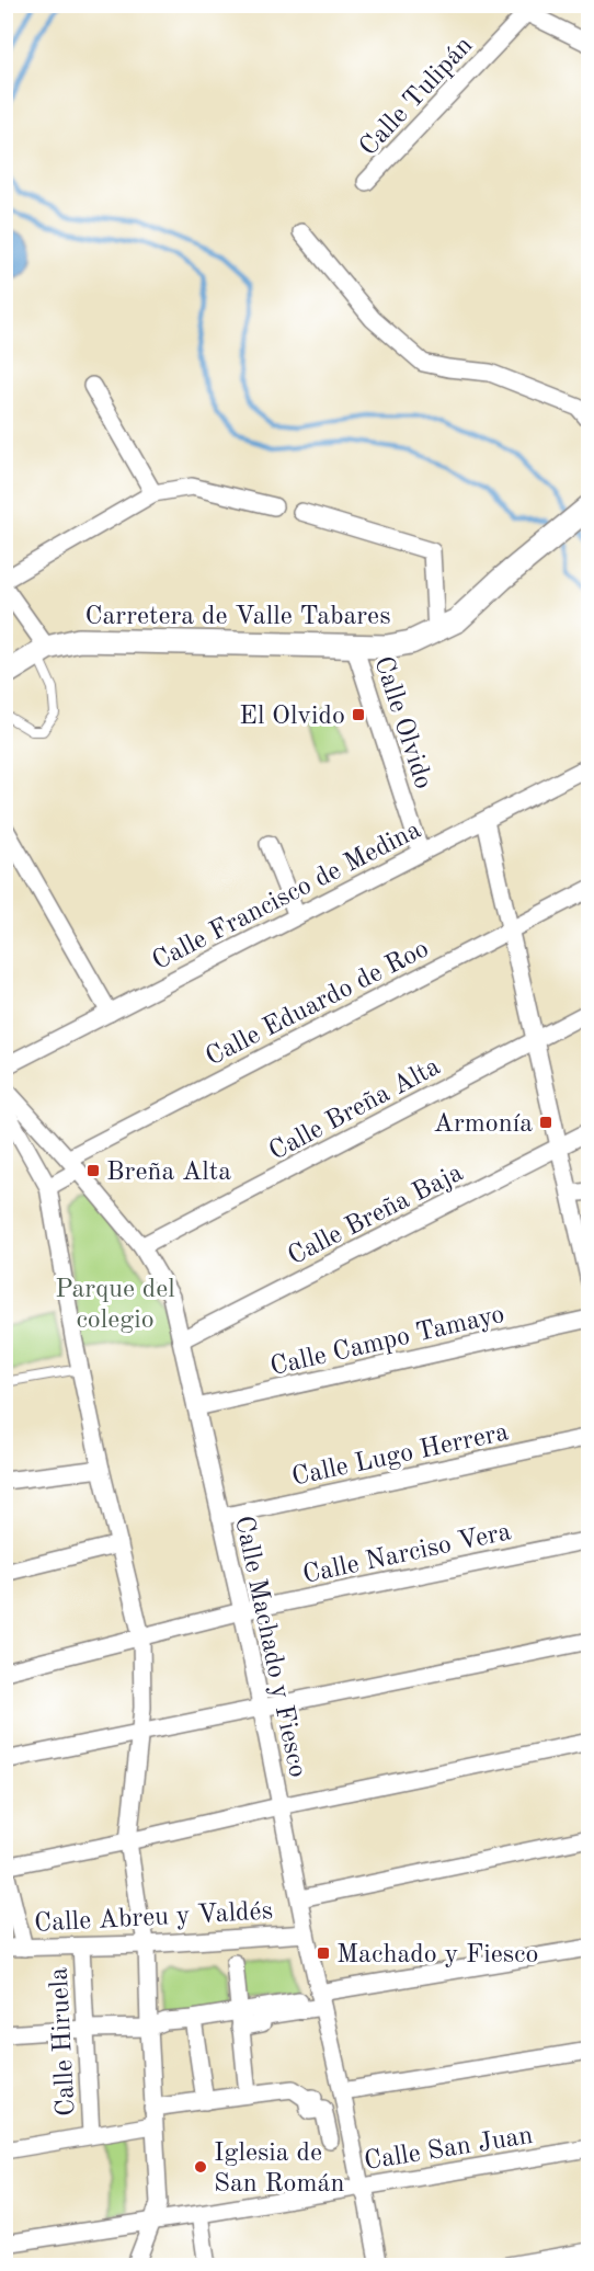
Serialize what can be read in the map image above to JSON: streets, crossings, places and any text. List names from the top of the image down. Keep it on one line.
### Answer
{"streets":{"main road":["Carretera de Valle Tabares"],"street":["Calle Tulipán","Calle Olvido","Calle Francisco de Medina","Calle Eduardo de Roo","Calle Breña Alta","Calle Breña Baja","Calle Campo Tamayo","Calle Lugo Herrera","Calle Narciso Vera","Calle Machado y Fiesco","Calle Abreu y Valdés","Calle Hiruela","Calle San Juan"]},"crossings":[["Carretera de Valle Tabares","Calle Olvido"],["Calle Olvido","Calle Francisco de Medina"],["Calle Eduardo de Roo","Calle Machado y Fiesco"],["Calle Breña Alta","Calle Machado y Fiesco"],["Calle Breña Baja","Calle Machado y Fiesco"],["Calle Campo Tamayo","Calle Machado y Fiesco"],["Calle Lugo Herrera","Calle Machado y Fiesco"],["Calle Narciso Vera","Calle Machado y Fiesco"],["Calle Machado y Fiesco","Calle Abreu y Valdés"],["Calle Machado y Fiesco","Calle San Juan"],["Calle Abreu y Valdés","Calle Hiruela"]],"parks":["Parque del colegio"],"places":{"transit":["El Olvido","Armonía","Breña Alta","Machado y Fiesco"],"other":["Iglesia de San Román"]}}
